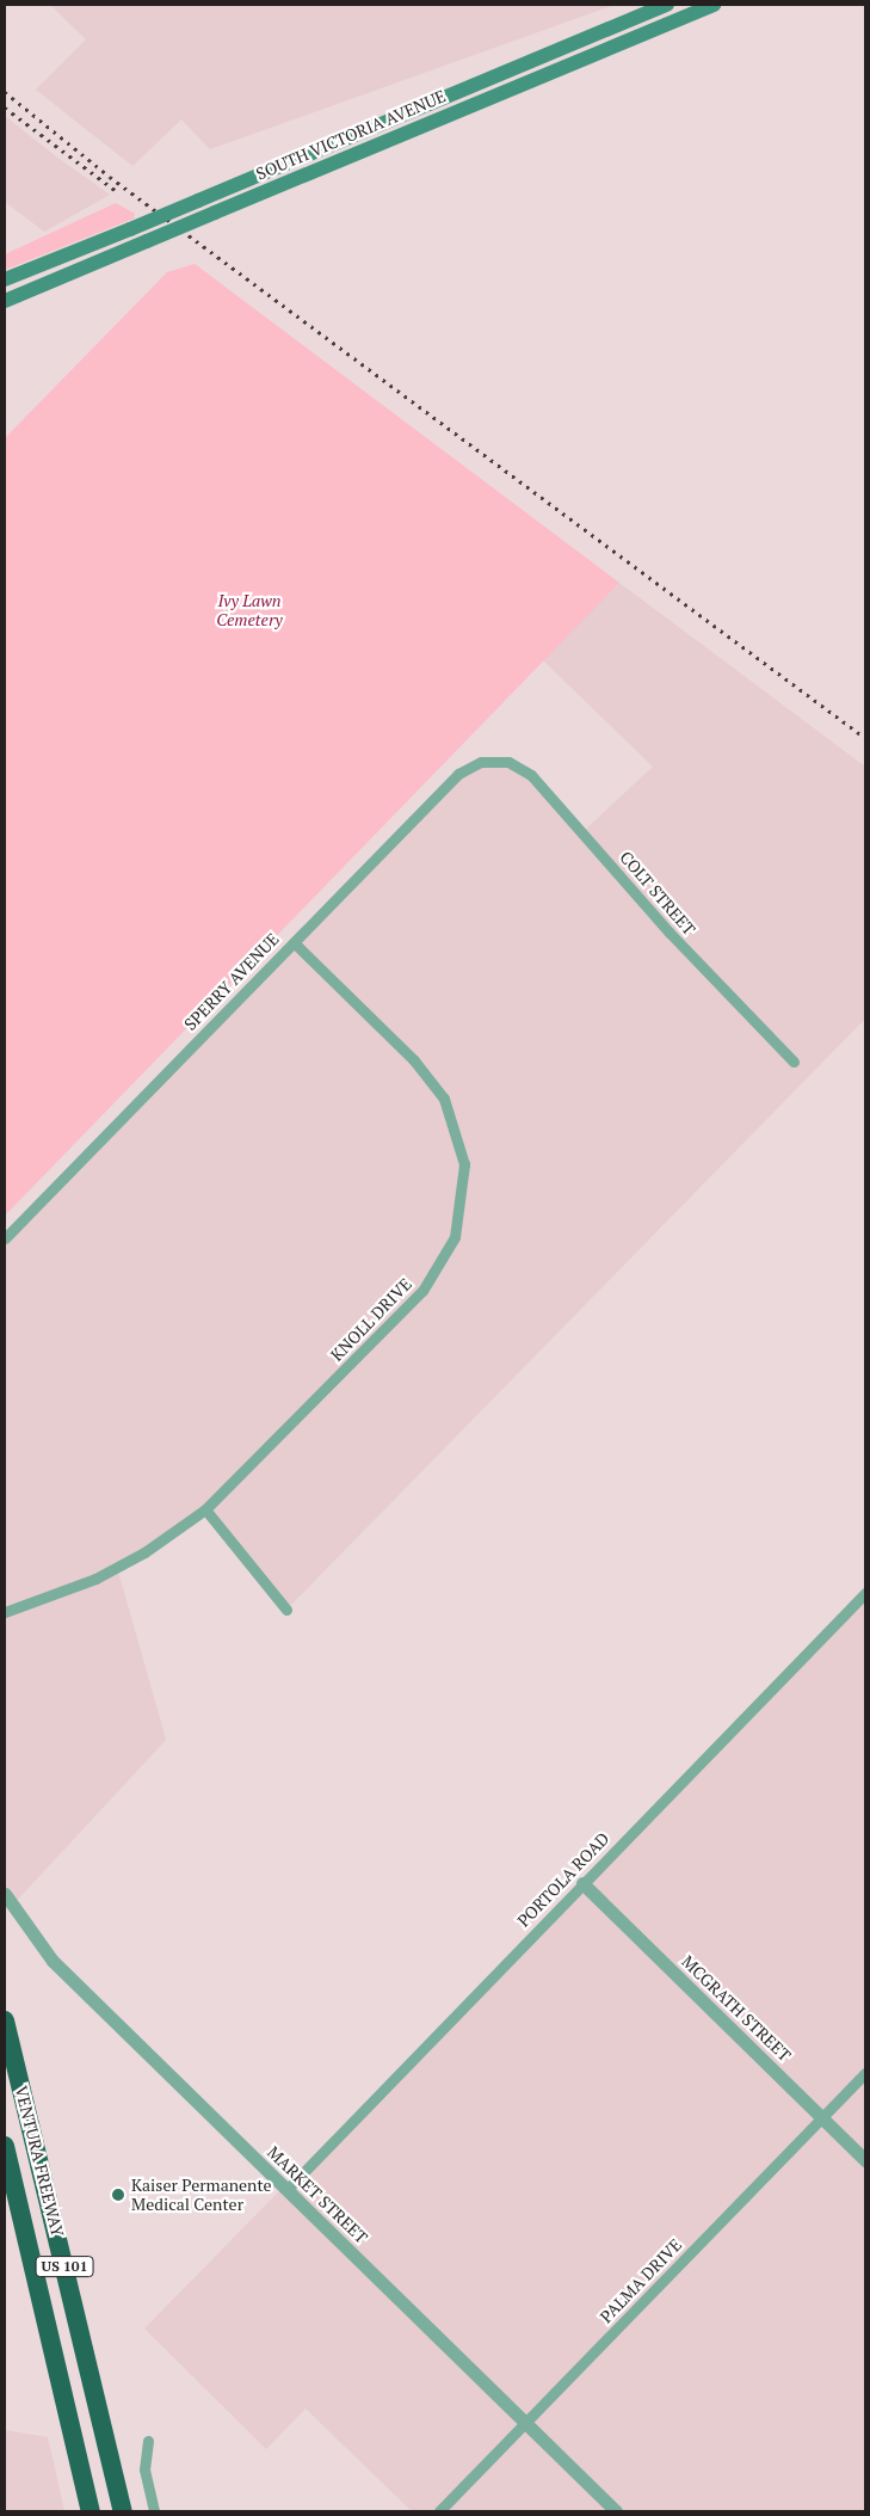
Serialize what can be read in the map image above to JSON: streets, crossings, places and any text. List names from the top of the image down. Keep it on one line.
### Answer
{"streets":{"highway":["VENTURA FREEWAY","US 101"],"main road":["SOUTH VICTORIA AVENUE"],"street":["COLT STREET","SPERRY AVENUE","KNOLL DRIVE","PORTOLA ROAD","MCGRATH STREET","MARKET STREET","PALMA DRIVE"]},"crossings":[["COLT STREET","SPERRY AVENUE"],["SPERRY AVENUE","KNOLL DRIVE"],["PORTOLA ROAD","MCGRATH STREET"],["PORTOLA ROAD","MARKET STREET"],["MCGRATH STREET","PALMA DRIVE"],["MARKET STREET","PALMA DRIVE"]],"parks":["Ivy Lawn Cemetery"],"places":["Kaiser Permanente Medical Center"]}
